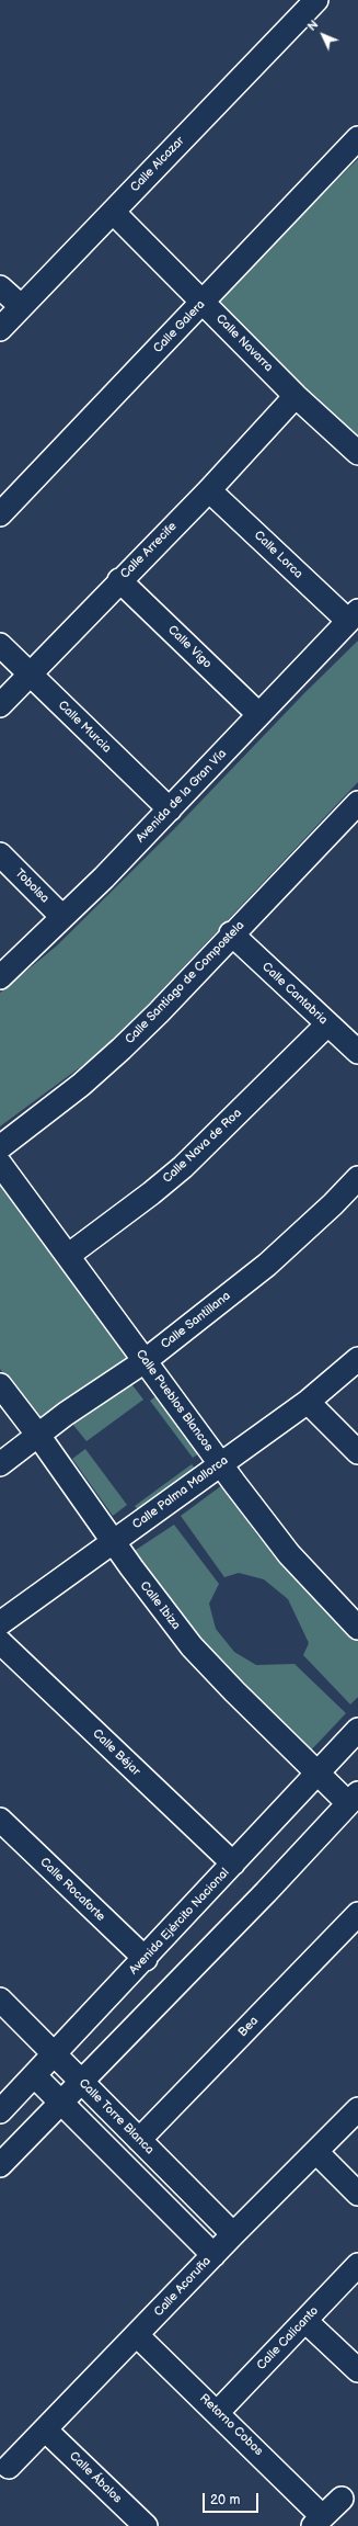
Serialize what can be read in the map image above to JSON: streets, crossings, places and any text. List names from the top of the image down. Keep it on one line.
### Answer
{"streets":{"street":["Calle Alcazar","Calle Galera","Calle Navarra","Calle Arrecife","Calle Lorca","Calle Vigo","Calle Murcia","Avenida de la Gran Vía","Tobolsa","Calle Santiago de Compostela","Calle Cantabria","Calle Nava de Roa","Calle Santillana","Calle Pueblos Blancos","Calle Palma Mallorca","Calle Ibiza","Calle Béjar","Calle Rocaforte","Avenida Ejército Nacional","Bea","Calle Torre Blanca","Calle Acoruña","Calle Calicanto","Retorno Cobos","Calle Ábalos"]},"crossings":[["Calle Alcazar","Calle Navarra"],["Calle Galera","Calle Navarra"],["Calle Navarra","Calle Arrecife"],["Calle Arrecife","Calle Lorca"],["Calle Arrecife","Calle Vigo"],["Calle Arrecife","Calle Murcia"],["Calle Lorca","Avenida de la Gran Vía"],["Calle Vigo","Avenida de la Gran Vía"],["Calle Murcia","Avenida de la Gran Vía"],["Avenida de la Gran Vía","Tobolsa"],["Calle Santiago de Compostela","Calle Cantabria"],["Calle Cantabria","Calle Nava de Roa"],["Calle Nava de Roa","Calle Pueblos Blancos"],["Calle Santillana","Calle Pueblos Blancos"],["Calle Santillana","Calle Ibiza"],["Calle Pueblos Blancos","Calle Palma Mallorca"],["Calle Palma Mallorca","Calle Ibiza"],["Calle Ibiza","Avenida Ejército Nacional"],["Calle Béjar","Avenida Ejército Nacional"],["Calle Rocaforte","Avenida Ejército Nacional"],["Avenida Ejército Nacional","Calle Torre Blanca"],["Bea","Calle Torre Blanca"],["Calle Torre Blanca","Calle Acoruña"],["Calle Acoruña","Retorno Cobos"],["Calle Acoruña","Calle Ábalos"],["Calle Calicanto","Retorno Cobos"]],"scale_bar":"20 m","north":"top left"}
